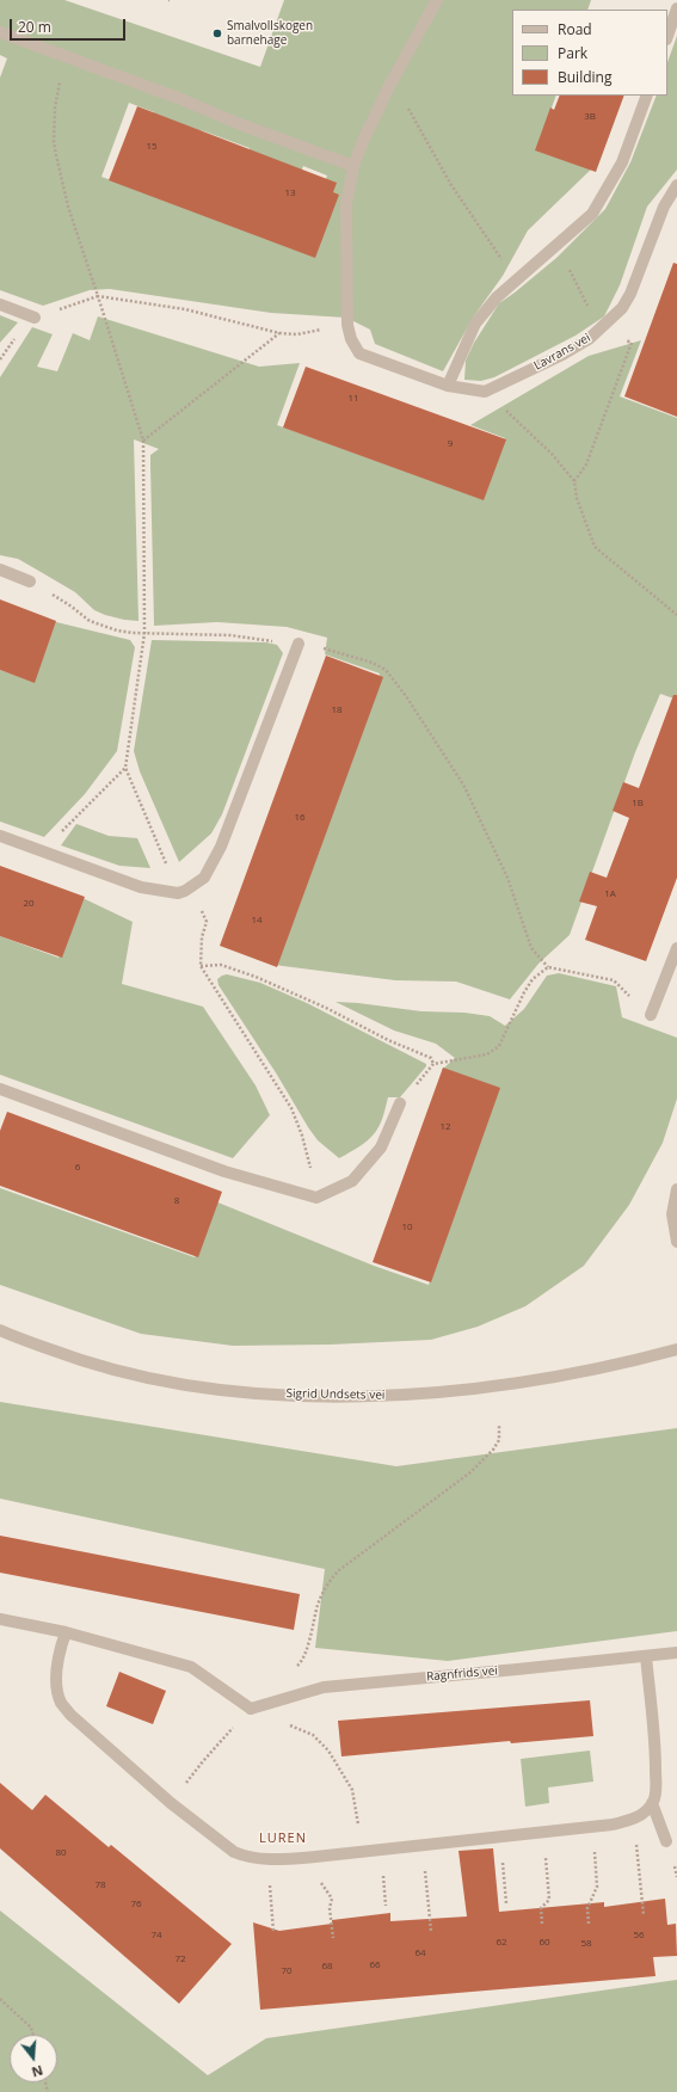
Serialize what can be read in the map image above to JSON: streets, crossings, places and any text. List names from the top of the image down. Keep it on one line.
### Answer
{"streets":{"street":["Lavrans vei","Sigrid Undsets vei","Ragnfrids vei"]},"districts":["LUREN"],"places":["Smalvollskogen barnehage"],"house_numbers":["3B","15","13","11","9","18","1B","16","1A","20","14","12","6","8","10","80","78","76","74","56","62","60","58","64","72","66","68","70"],"legend":["Road","Park","Building"],"scale_bar":"20 m","north":"bottom"}
